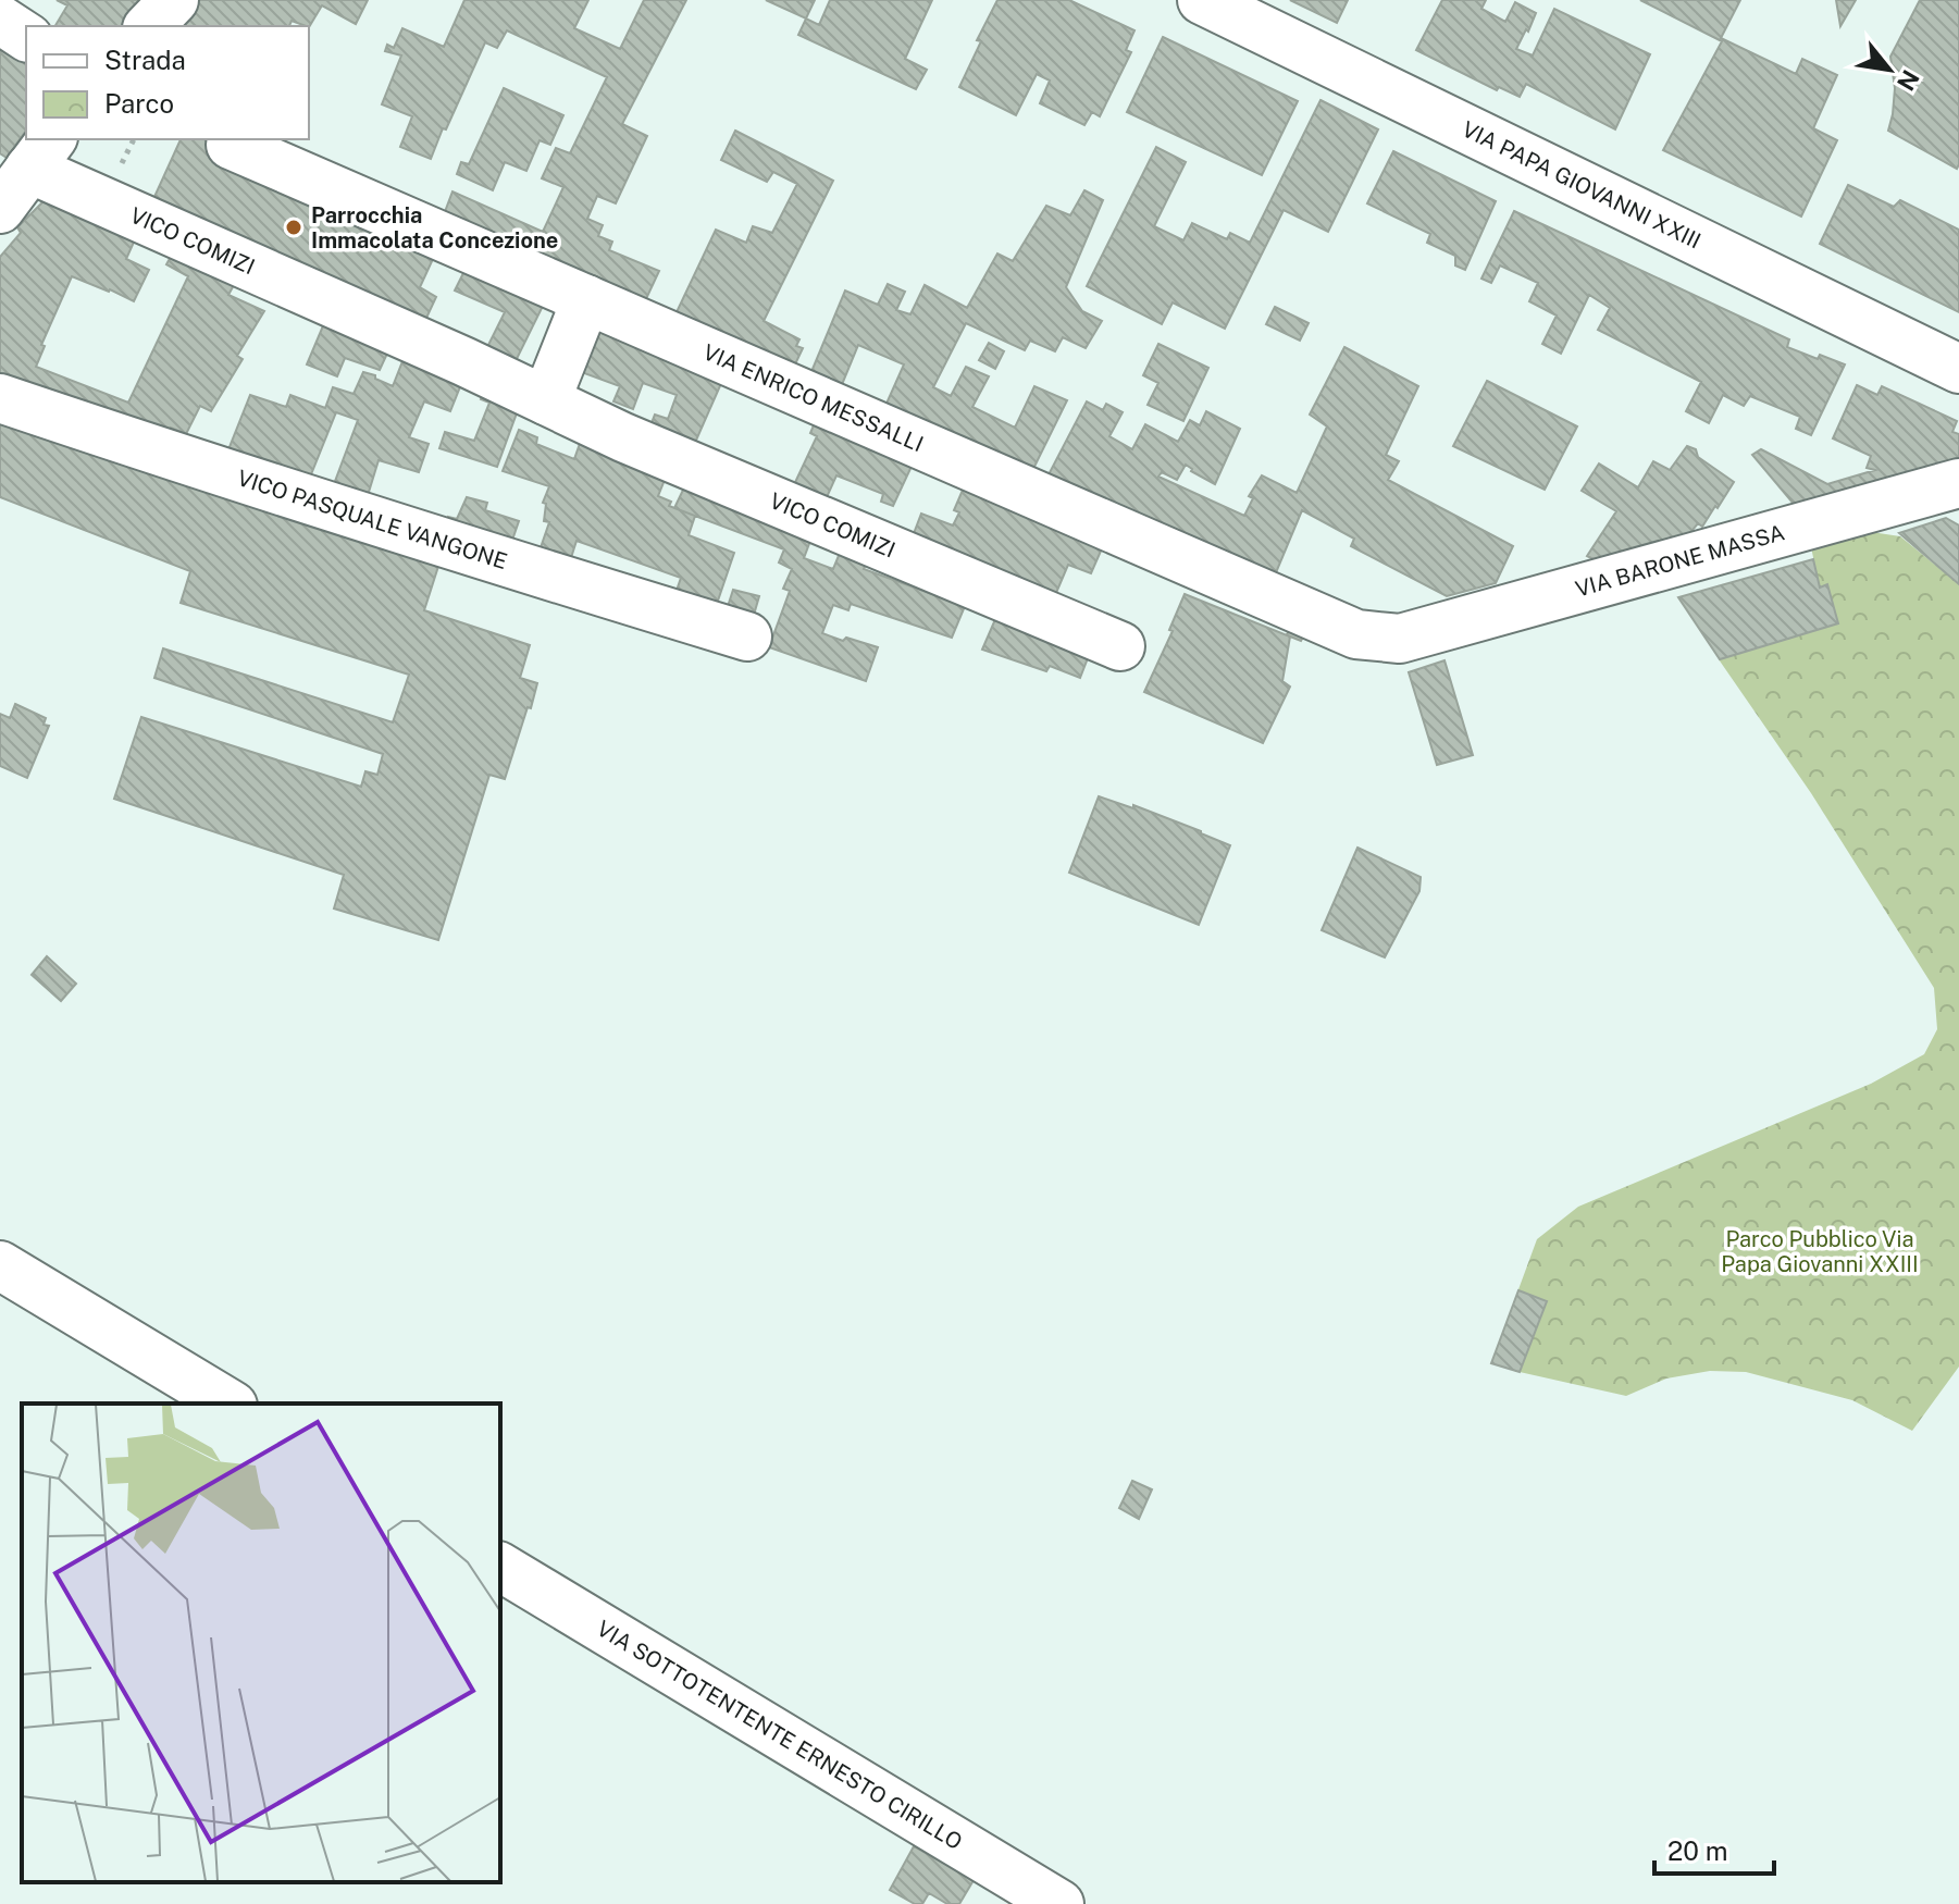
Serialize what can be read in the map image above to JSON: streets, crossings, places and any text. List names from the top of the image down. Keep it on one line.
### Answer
{"streets":{"street":["VIA PAPA GIOVANNI XXIII","VICO COMIZI","VIA ENRICO MESSALLI","VICO PASQUALE VANGONE","VIA BARONE MASSA","VIA SOTTOTENTENTE ERNESTO CIRILLO"]},"crossings":[["VIA ENRICO MESSALLI","VIA BARONE MASSA"]],"parks":["Parco Pubblico Via Papa Giovanni XXIII"],"places":["Parrocchia Immacolata Concezione"],"legend":["Strada","Parco"],"scale_bar":"20 m","north":"bottom right"}
